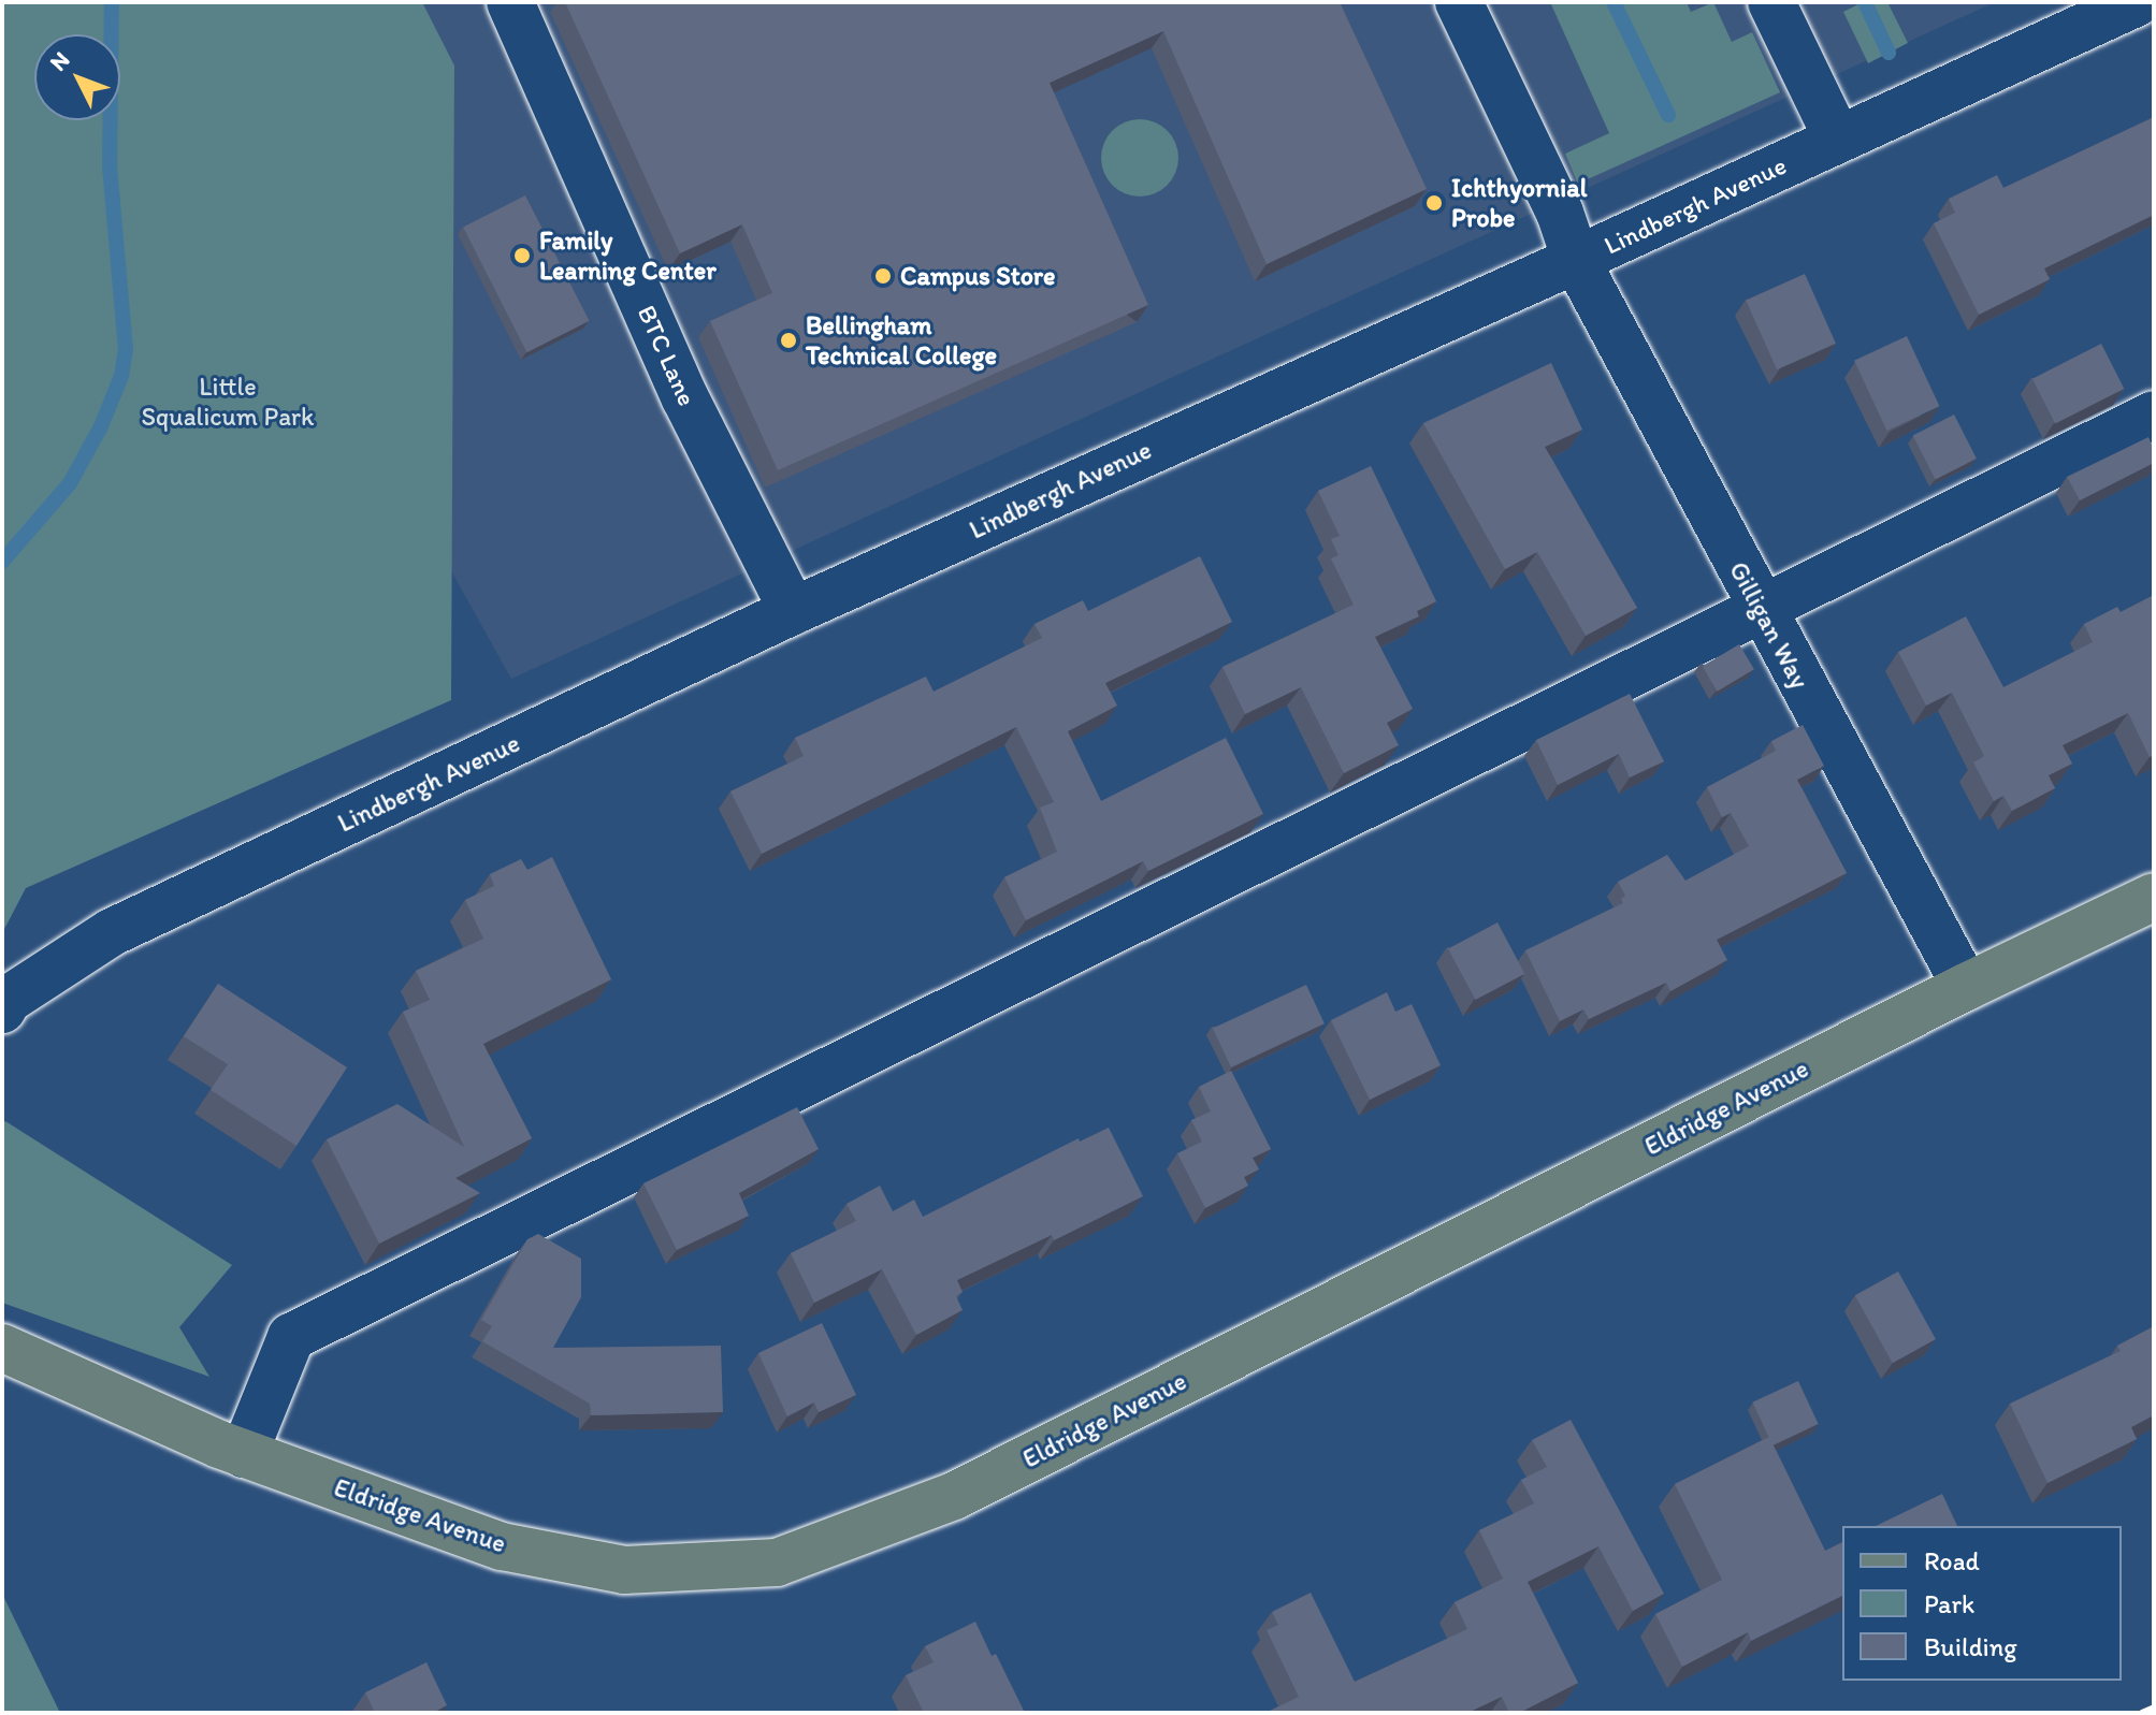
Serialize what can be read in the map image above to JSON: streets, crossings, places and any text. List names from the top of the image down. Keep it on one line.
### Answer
{"streets":{"main road":["Eldridge Avenue"],"street":["Lindbergh Avenue","BTC Lane","Gilligan Way"]},"crossings":[["Lindbergh Avenue","BTC Lane"],["Lindbergh Avenue","Gilligan Way"],["Gilligan Way","Eldridge Avenue"]],"parks":["Little Squalicum Park"],"places":["Ichthyornial Probe","Family Learning Center","Campus Store","Bellingham Technical College"],"legend":["Road","Park","Building"],"north":"top left"}
